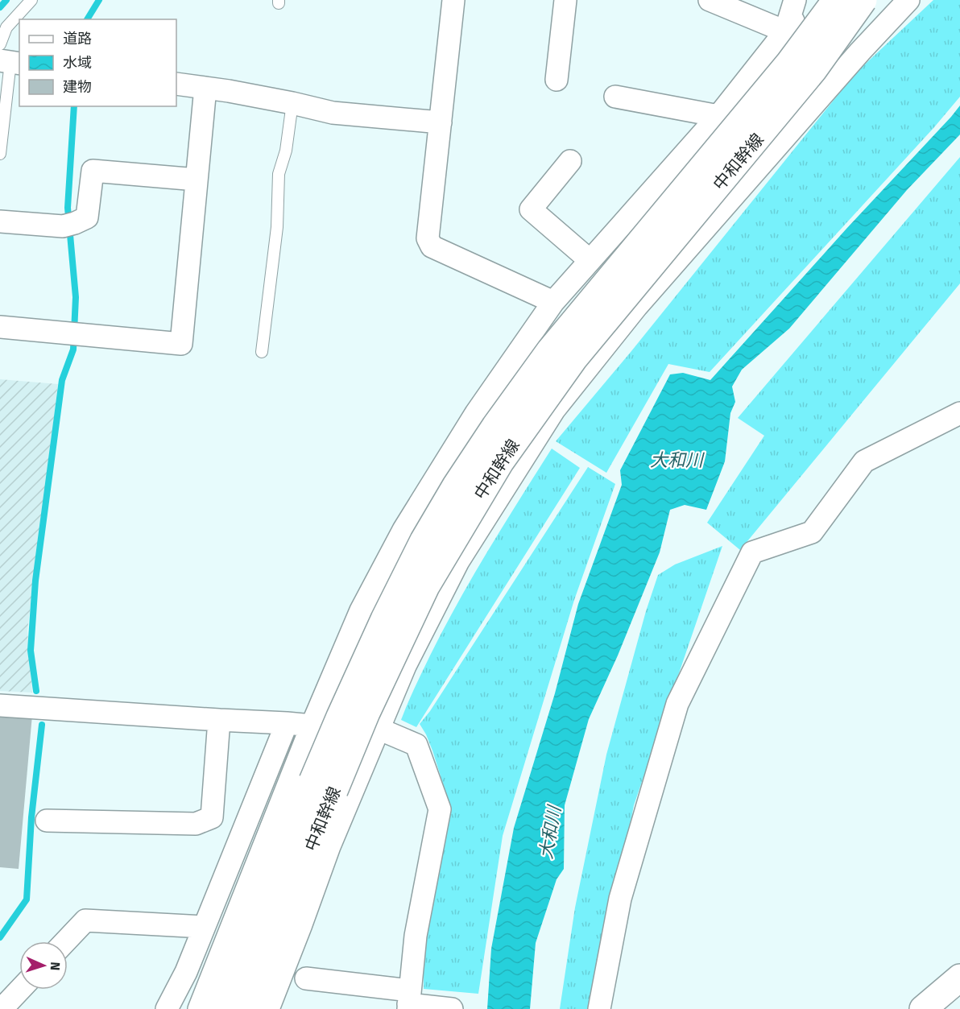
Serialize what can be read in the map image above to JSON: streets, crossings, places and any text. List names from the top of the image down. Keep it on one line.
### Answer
{"streets":{"main road":["中和幹線"]},"water":["大和川"],"legend":["道路","水域","建物"],"north":"right"}
